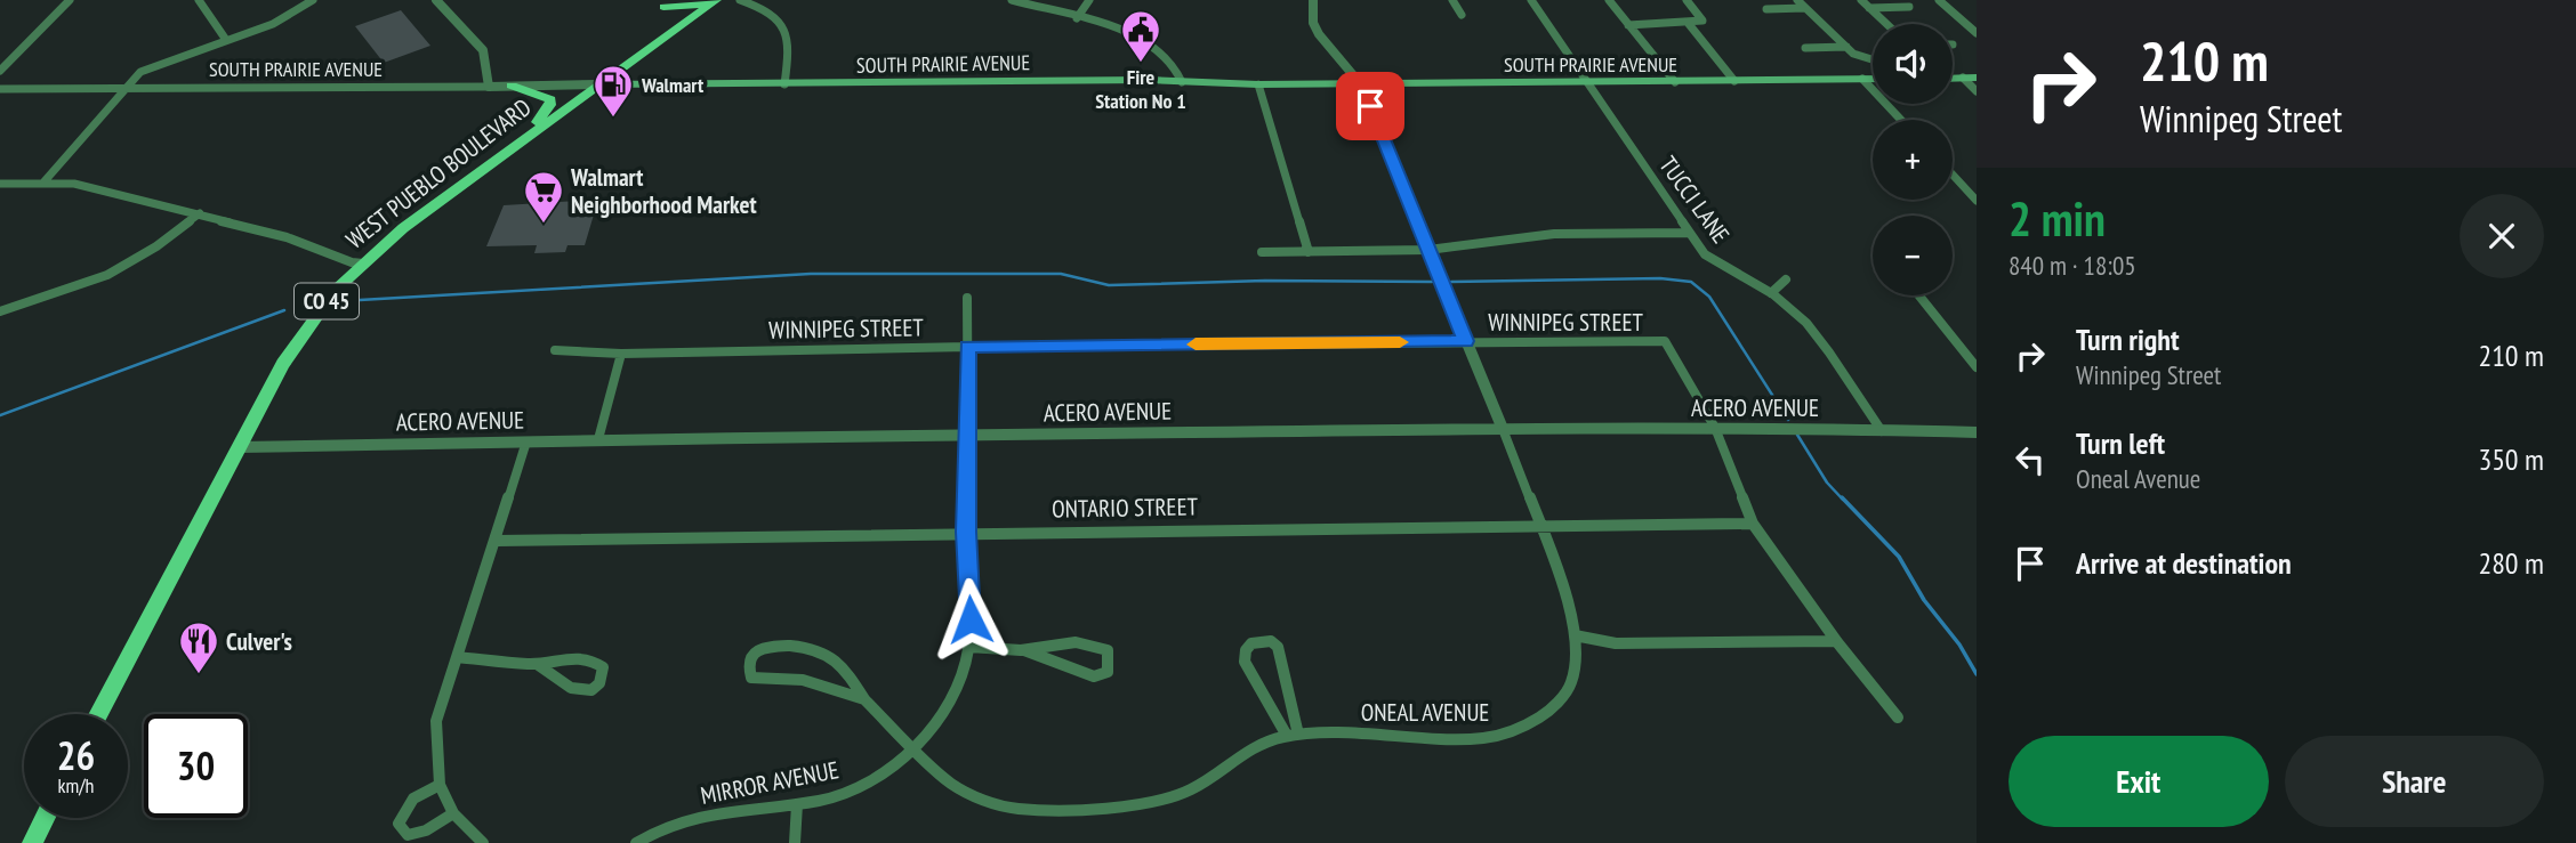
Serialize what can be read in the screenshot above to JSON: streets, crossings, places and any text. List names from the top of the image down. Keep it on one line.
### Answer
{"streets":{"main road":["SOUTH PRAIRIE AVENUE","WEST PUEBLO BOULEVARD","CO 45"],"street":["TUCCI LANE","WINNIPEG STREET","ACERO AVENUE","ONTARIO STREET","ONEAL AVENUE","MIRROR AVENUE"]},"crossings":[["SOUTH PRAIRIE AVENUE","WEST PUEBLO BOULEVARD"],["SOUTH PRAIRIE AVENUE","TUCCI LANE"],["SOUTH PRAIRIE AVENUE","ONEAL AVENUE"],["WEST PUEBLO BOULEVARD","ACERO AVENUE"],["TUCCI LANE","ACERO AVENUE"],["WINNIPEG STREET","ONEAL AVENUE"],["WINNIPEG STREET","MIRROR AVENUE"],["ACERO AVENUE","ONEAL AVENUE"],["ACERO AVENUE","MIRROR AVENUE"],["ONTARIO STREET","ONEAL AVENUE"],["ONTARIO STREET","MIRROR AVENUE"],["ONEAL AVENUE","MIRROR AVENUE"]],"places":{"public building":["Fire Station No 1"],"fuel station":["Walmart"],"supermarket":["Walmart Neighborhood Market"],"restaurant":["Culver's"]},"page":{"turn":["210 m","Winnipeg Street"],"map_buttons":["+","−"],"heading":["2 min","840 m · 18:05"],"list":[{"name":"Turn right","note":"Winnipeg Street","value":"210 m"},{"name":"Turn left","note":"Oneal Avenue","value":"350 m"},{"name":"Arrive at destination","value":"280 m"}],"speed":"26 km/h","limit":"30","buttons":["Exit","Share"]}}
